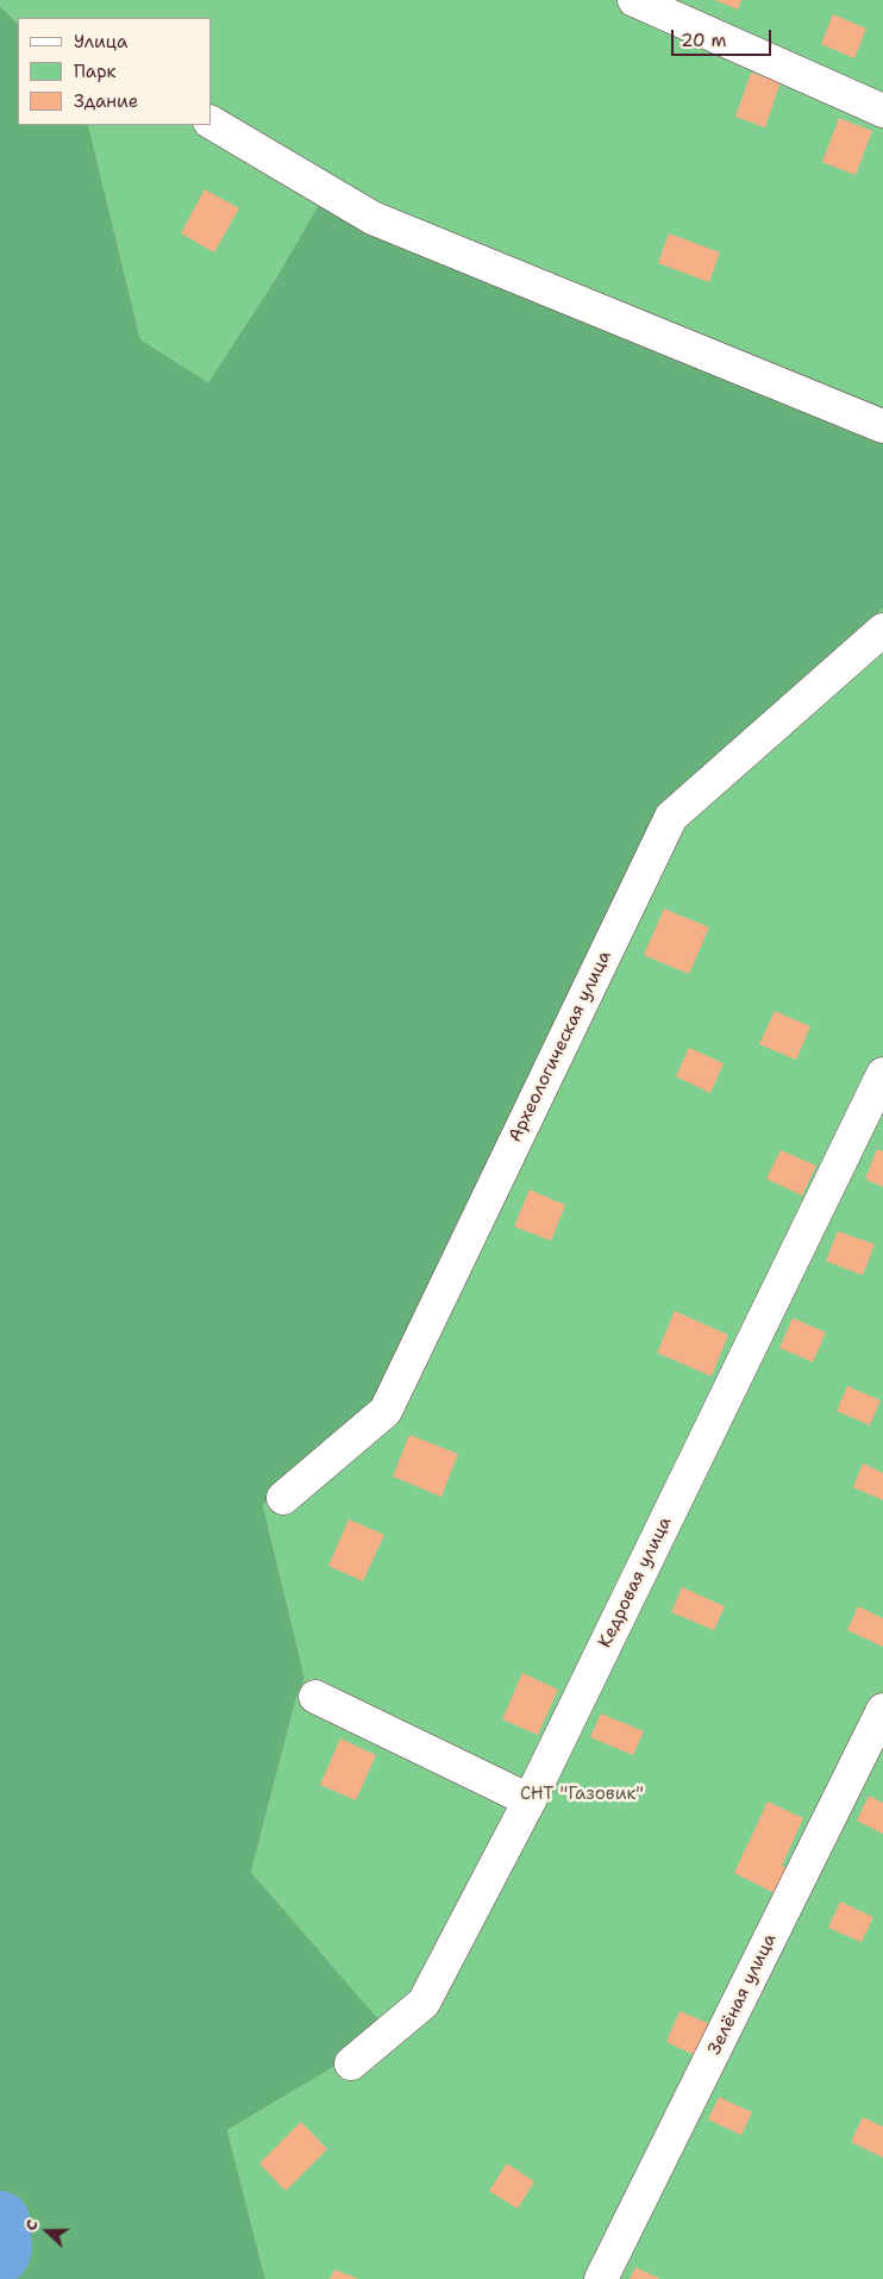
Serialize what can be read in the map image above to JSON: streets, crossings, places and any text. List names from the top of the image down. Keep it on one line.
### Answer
{"streets":{"street":["Археологическая улица","Кедровая улица","Зелёная улица"]},"parks":["СНТ \"Газовик\""],"legend":["Улица","Парк","Здание"],"scale_bar":"20 m","north":"left"}
